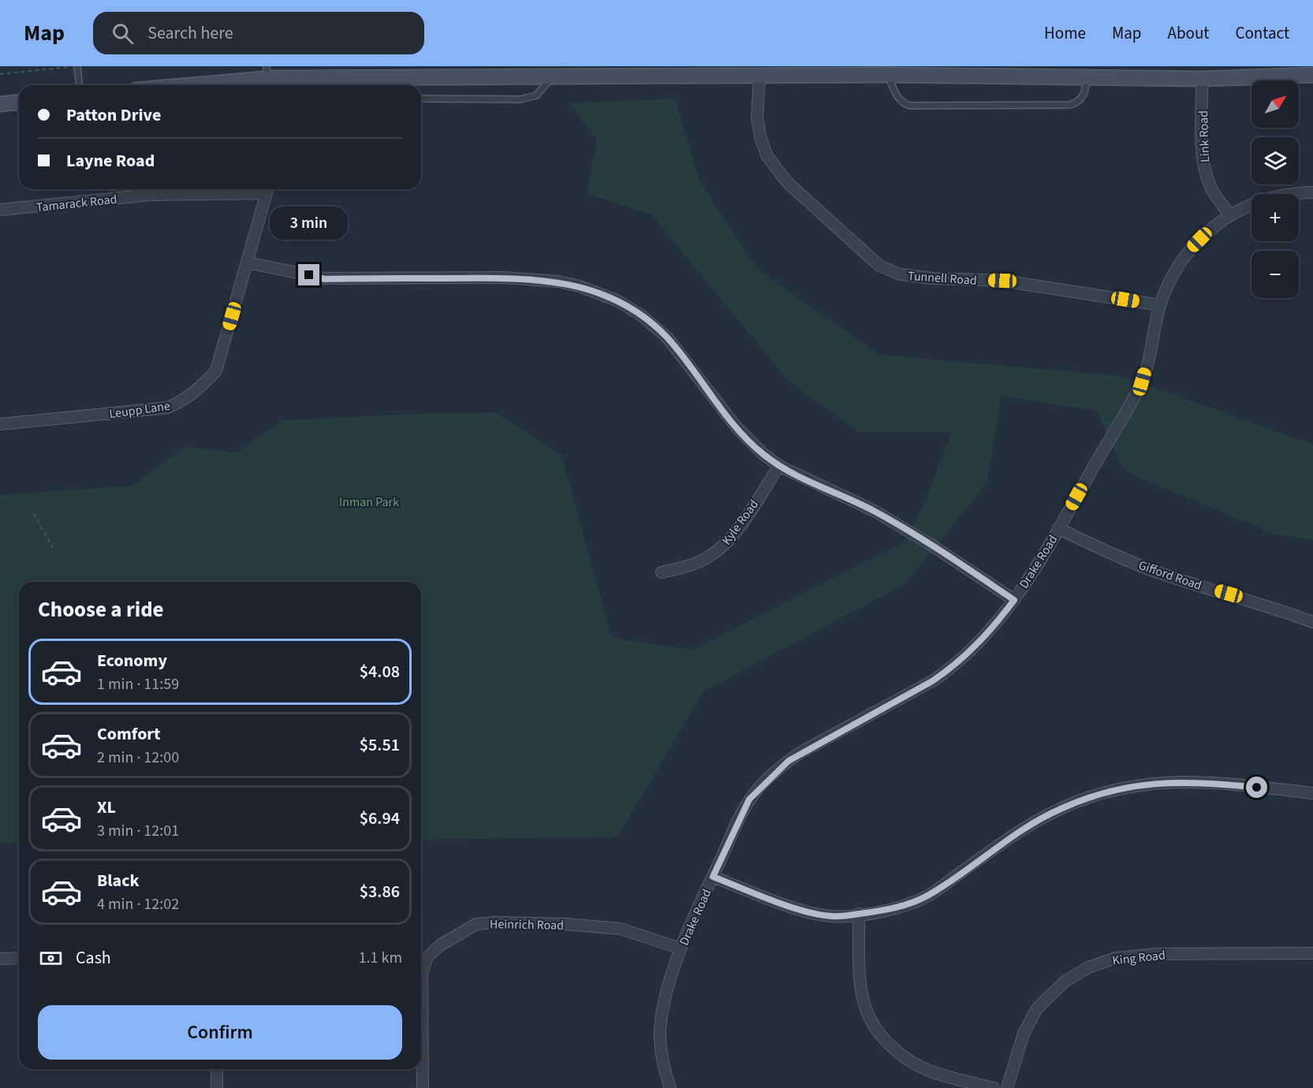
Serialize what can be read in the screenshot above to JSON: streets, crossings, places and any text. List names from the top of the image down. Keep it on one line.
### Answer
{"streets":{"street":["Link Road","Tamarack Road","Tunnell Road","Leupp Lane","Kyle Road","Drake Road","Gifford Road","Heinrich Road","King Road"]},"crossings":[["Link Road","Drake Road"],["Tamarack Road","Leupp Lane"],["Tunnell Road","Drake Road"],["Drake Road","Gifford Road"],["Drake Road","Heinrich Road"]],"parks":["Inman Park"],"north":"top right","page":{"header":"Map","search":"Search here","nav":["Home","Map","About","Contact"],"map_buttons":["+","−"],"banner":["Patton Drive","Layne Road"],"bubble":"3 min","heading":"Choose a ride","list":[{"name":"Economy","note":"1 min · 11:59","value":"$4.08"},{"name":"Comfort","note":"2 min · 12:00","value":"$5.51"},{"name":"XL","note":"3 min · 12:01","value":"$6.94"},{"name":"Black","note":"4 min · 12:02","value":"$3.86"}],"pay":["Cash","1.1 km"],"buttons":"Confirm"}}
